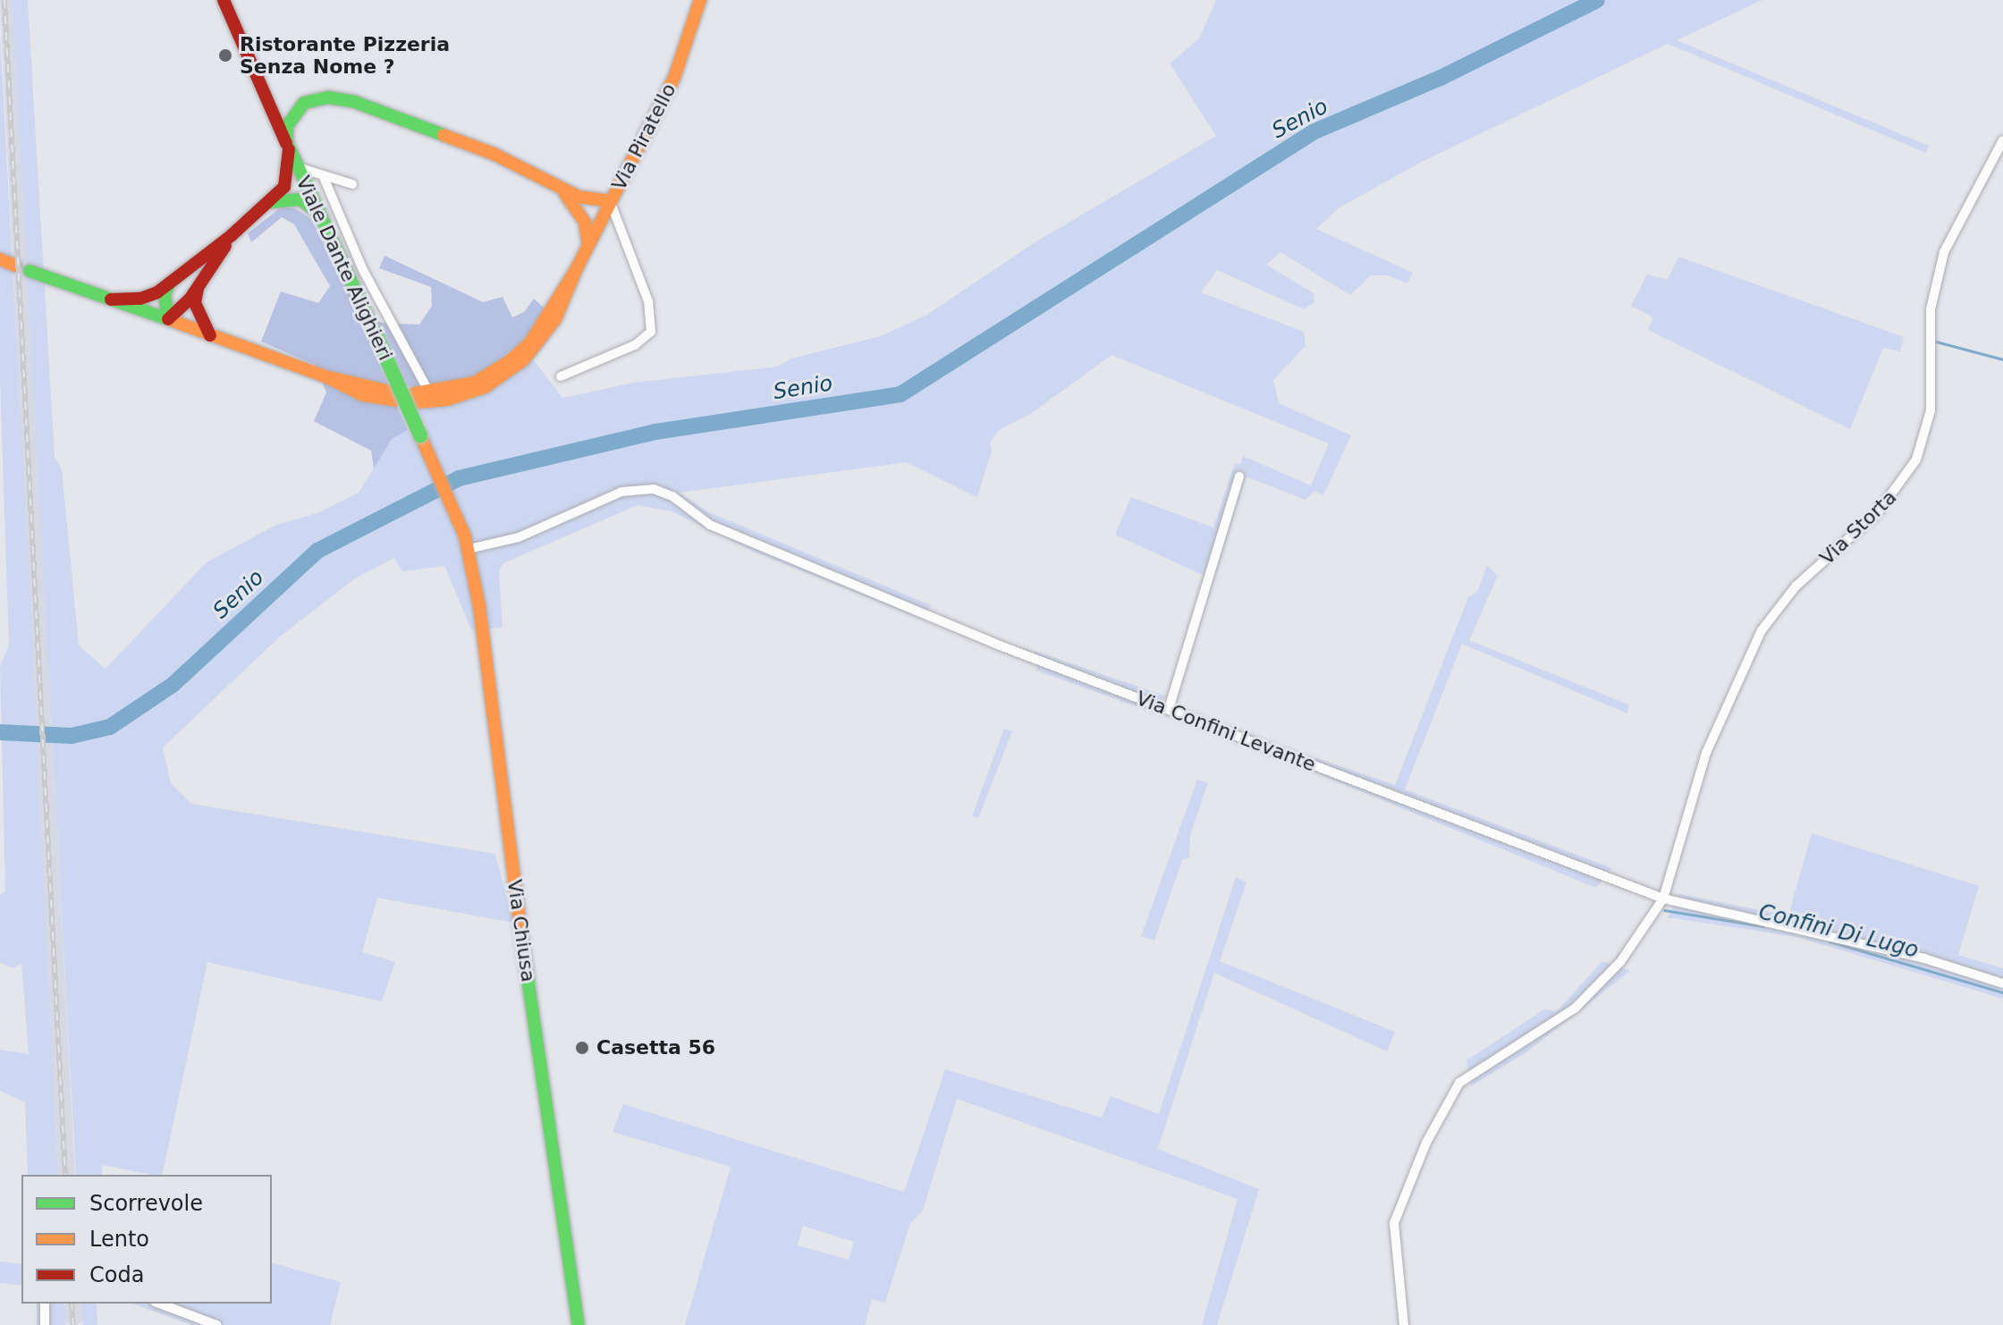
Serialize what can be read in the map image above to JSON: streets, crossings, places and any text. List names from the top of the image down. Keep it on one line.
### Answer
{"streets":{"main road":["Via Piratello","Viale Dante Alighieri","Via Chiusa"],"street":["Via Storta","Via Confini Levante"]},"crossings":[["Viale Dante Alighieri","Via Confini Levante"],["Viale Dante Alighieri","Via Chiusa"],["Via Storta","Via Confini Levante"],["Via Confini Levante","Via Chiusa"]],"water":["Senio","Confini Di Lugo"],"places":["Ristorante Pizzeria Senza Nome ?","Casetta 56"],"legend":["Scorrevole","Lento","Coda"]}
